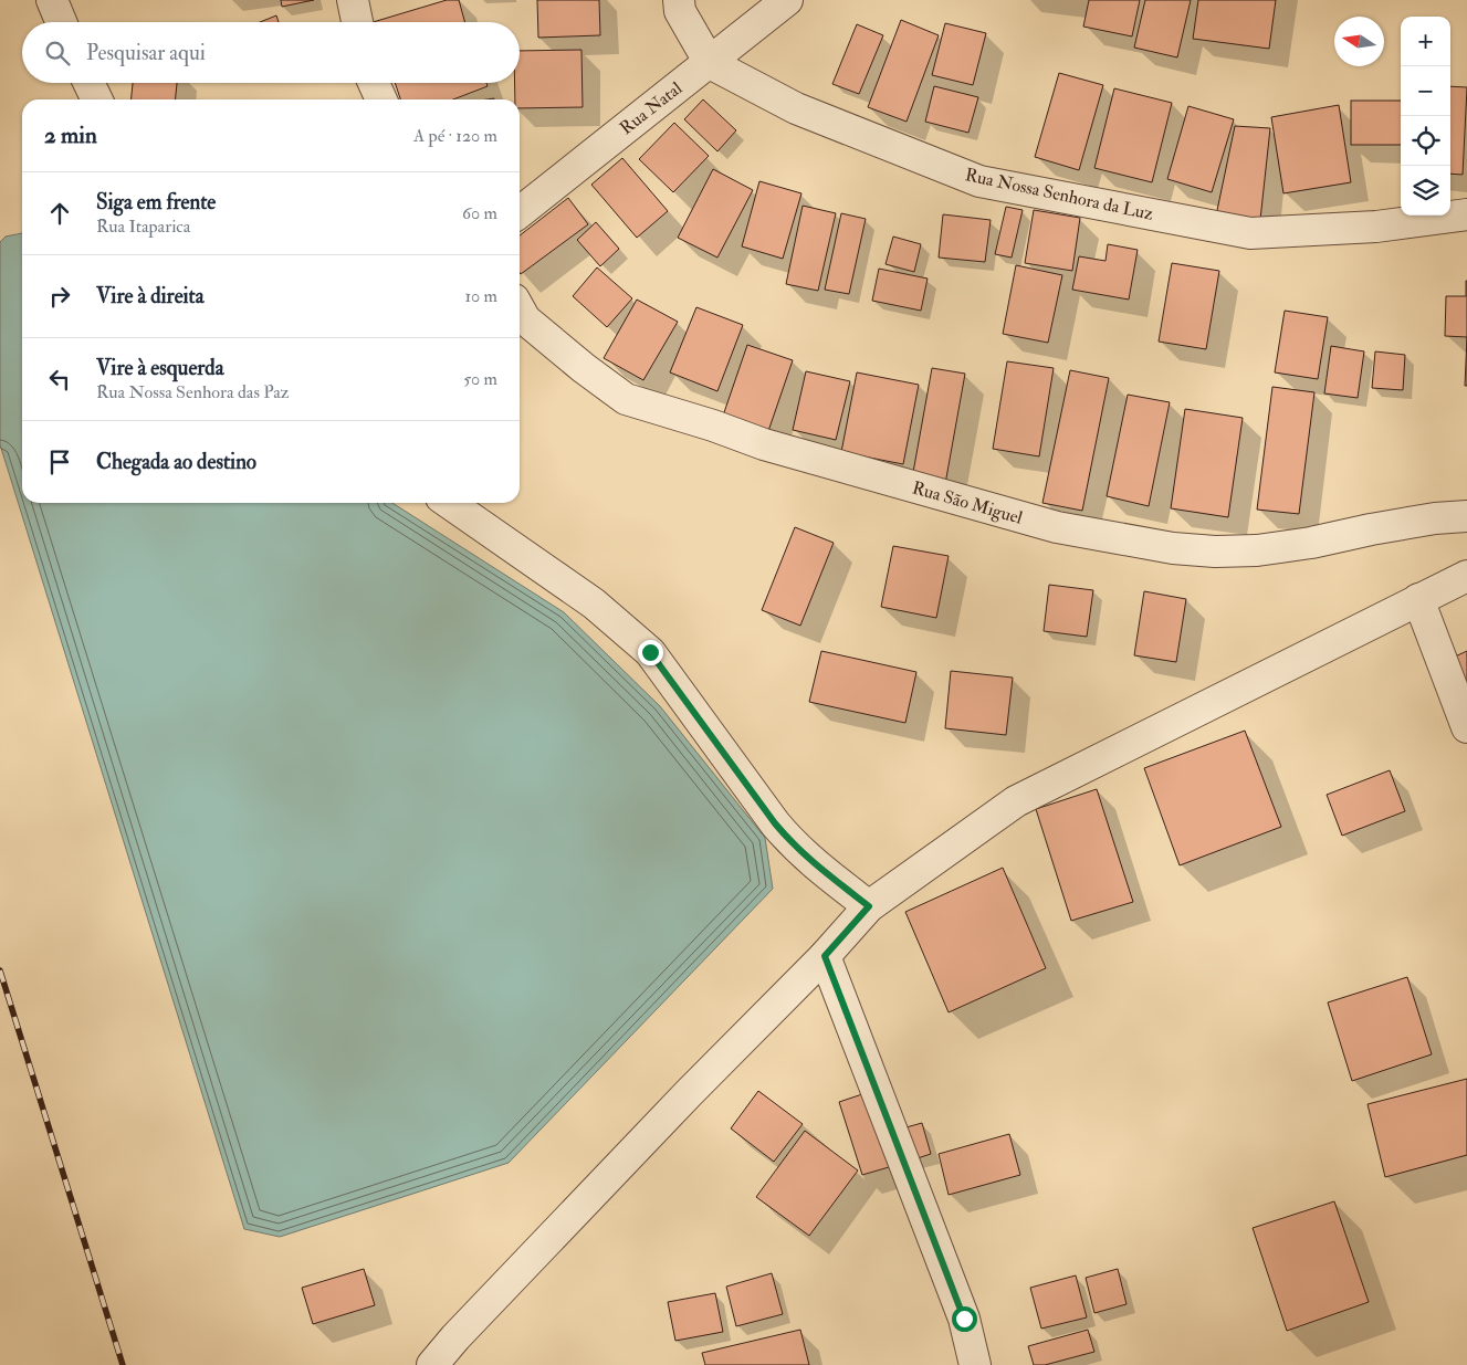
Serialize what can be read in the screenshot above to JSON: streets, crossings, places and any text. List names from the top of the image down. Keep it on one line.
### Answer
{"streets":{"street":["Rua Natal","Rua Nossa Senhora da Luz","Rua São Miguel"]},"crossings":[["Rua Natal","Rua Nossa Senhora da Luz"]],"north":"left","page":{"map_buttons":["+","−"],"search":"Pesquisar aqui","heading":["2 min","A pé · 120 m"],"list":[["Siga em frente","Rua Itaparica","60 m"],["Vire à direita","10 m"],["Vire à esquerda","Rua Nossa Senhora das Paz","50 m"],"Chegada ao destino"]}}
